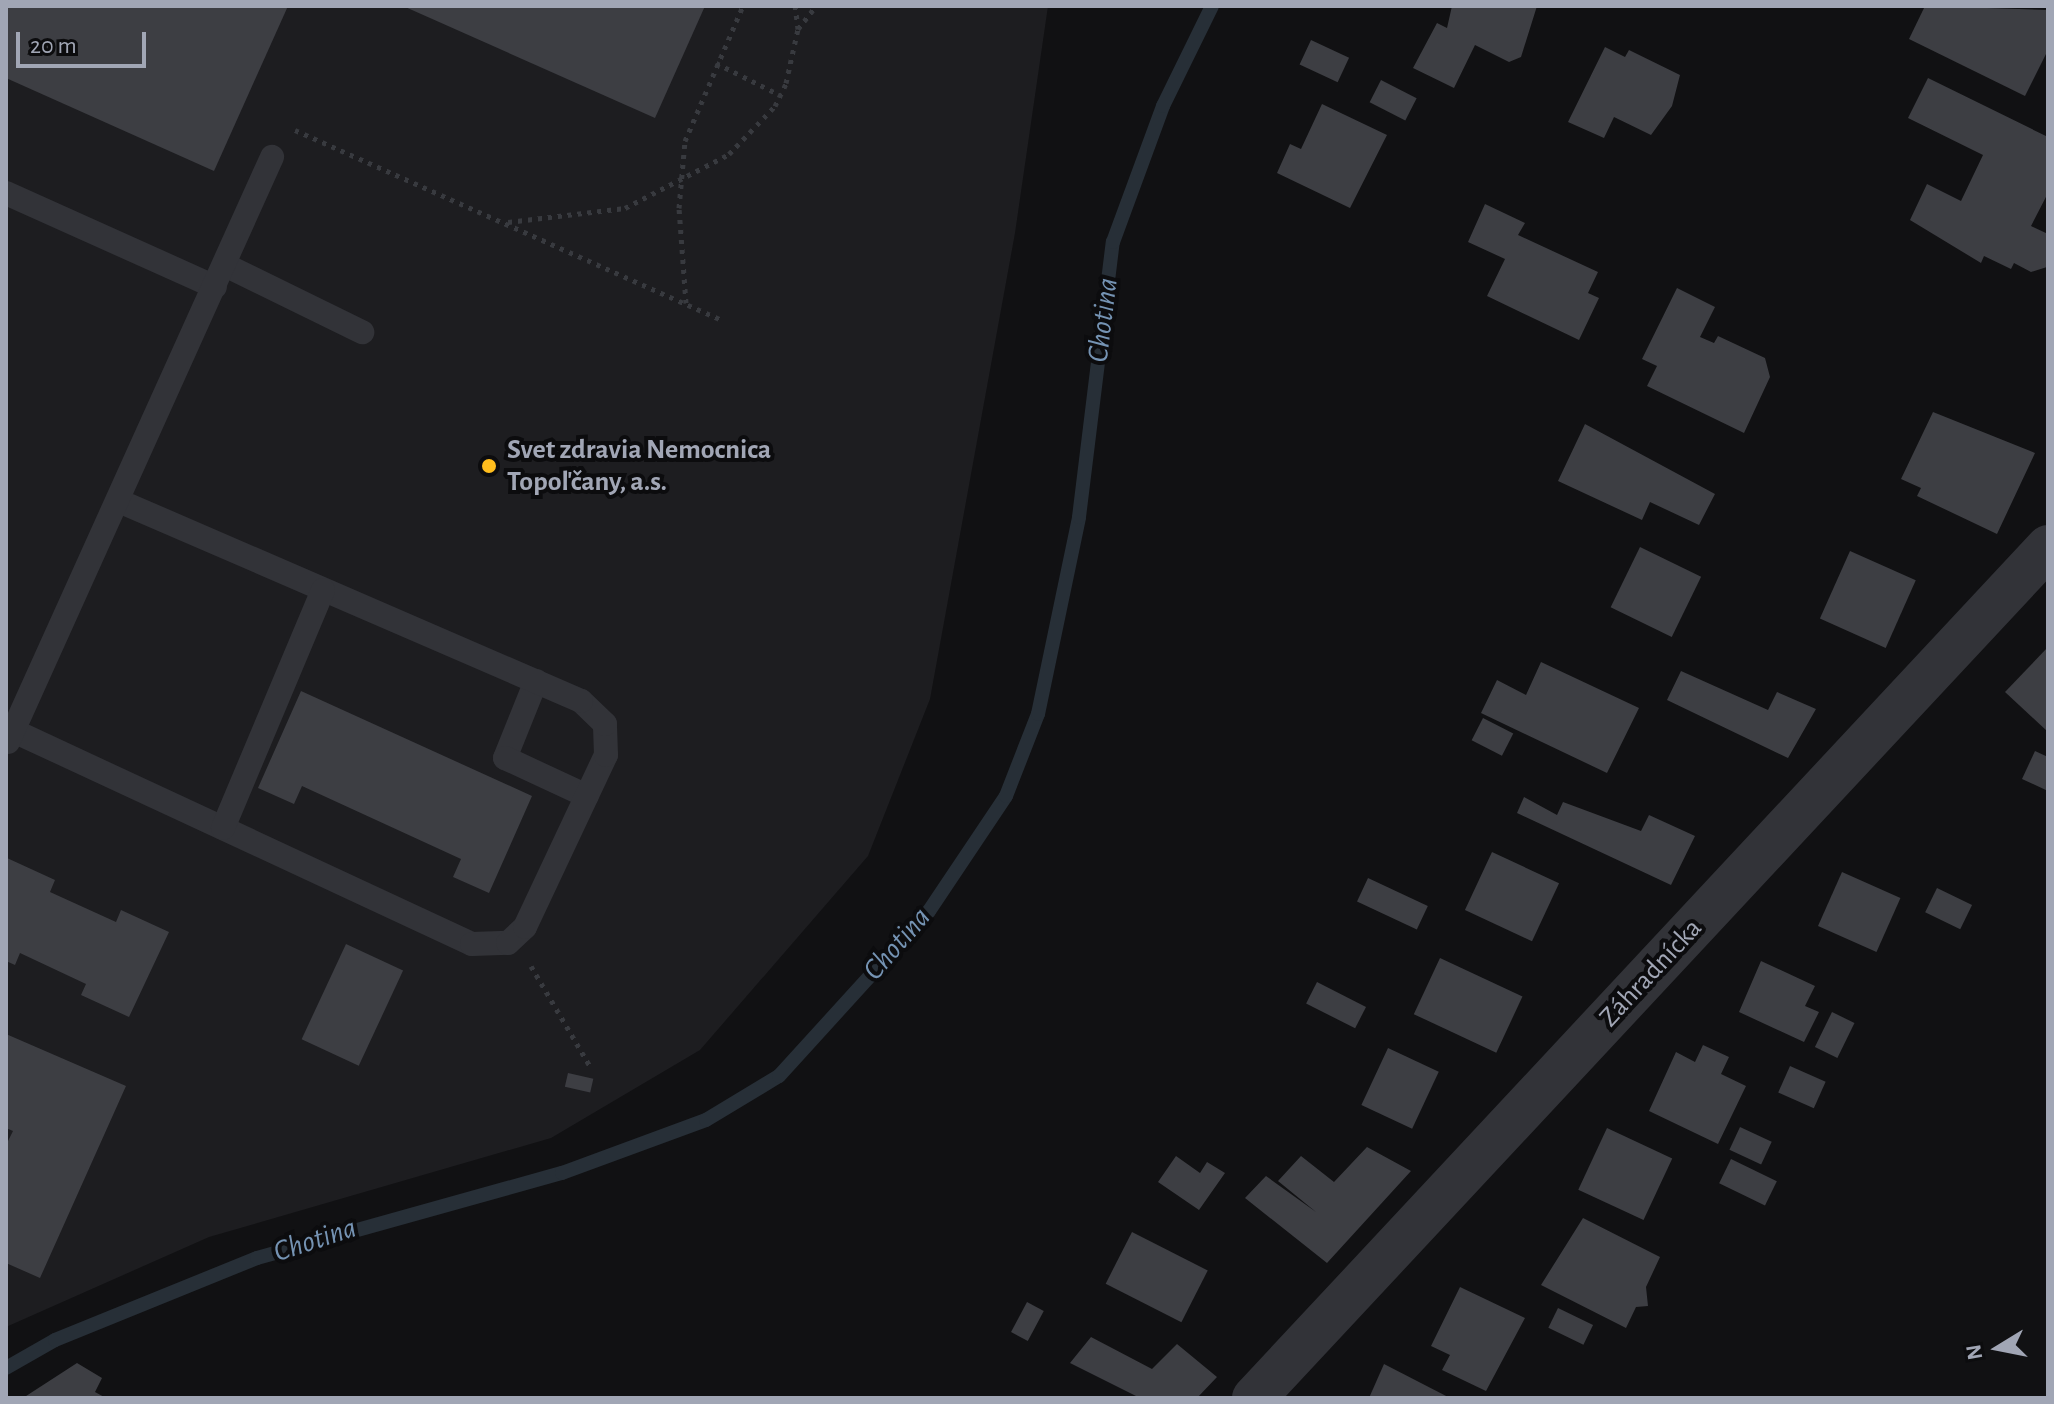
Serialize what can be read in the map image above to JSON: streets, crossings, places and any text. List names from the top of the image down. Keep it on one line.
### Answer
{"streets":{"street":["Záhradnícka"]},"water":["Chotina"],"places":["Svet zdravia Nemocnica Topoľčany, a.s."],"scale_bar":"20 m","north":"left"}
